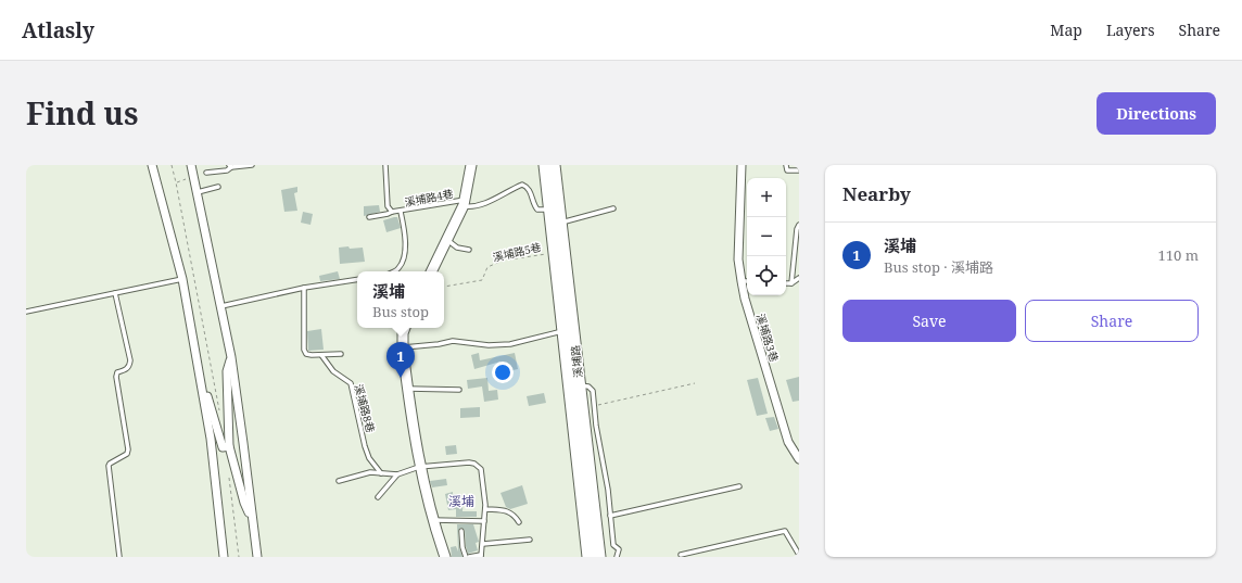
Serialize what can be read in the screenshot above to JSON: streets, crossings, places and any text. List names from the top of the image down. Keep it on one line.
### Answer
{"streets":{"main road":["溪埔路"],"street":["溪埔路3巷"],"lane":["溪埔路4巷","溪埔路8巷"],"path":["溪埔路5巷"]},"crossings":[["溪埔路5巷","溪埔路"]],"districts":["溪埔"],"page":{"header":"Atlasly","nav":["Map","Layers","Share"],"title":"Find us","buttons":["Directions",["Save","Share"]],"heading":"Nearby","map_buttons":["+","−"],"list":[{"mark":"1","name":"溪埔","note":"Bus stop · 溪埔路","value":"110 m"}],"popup":["溪埔","Bus stop"],"pins":"1"}}
